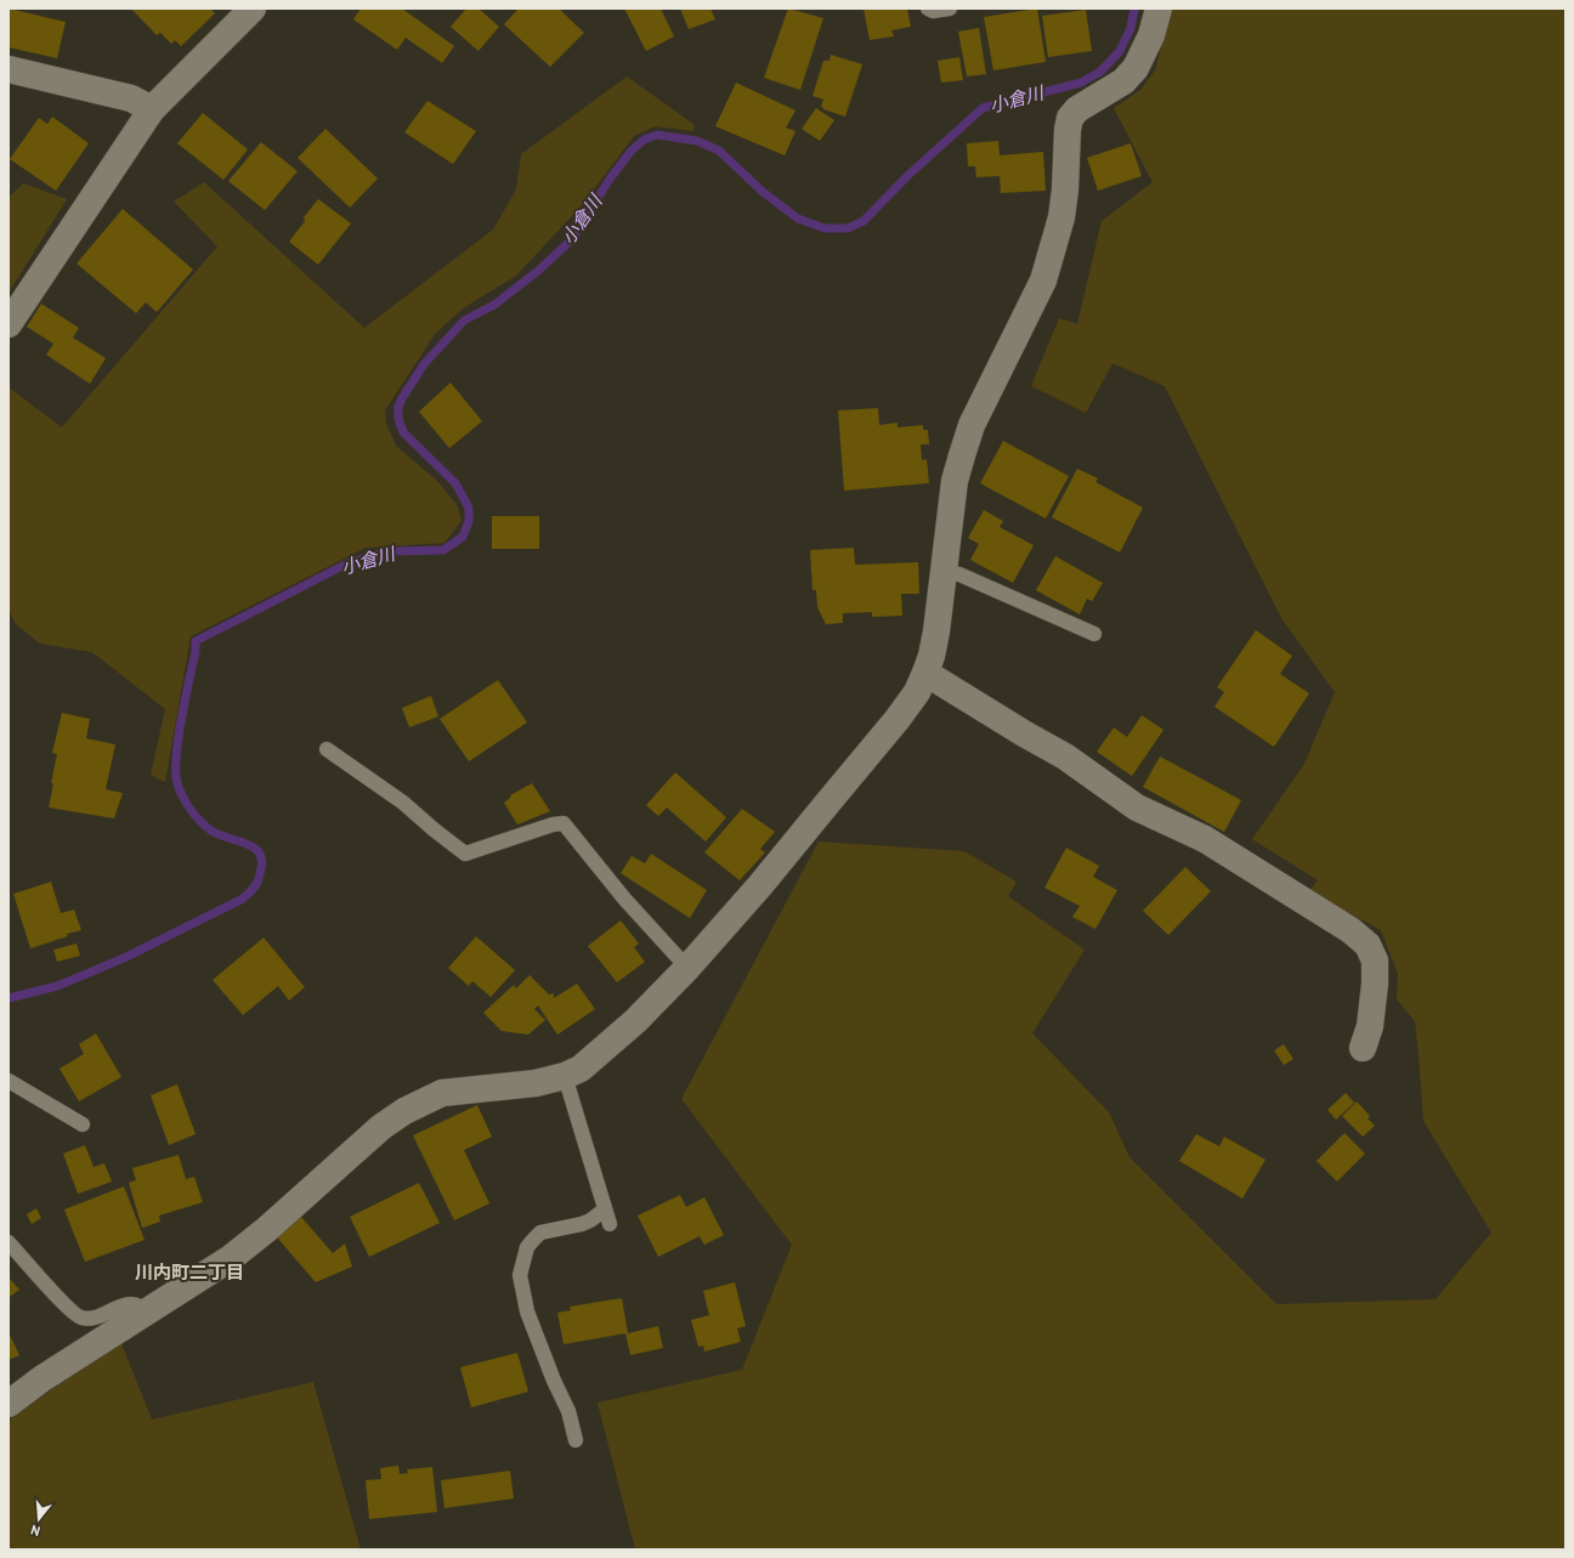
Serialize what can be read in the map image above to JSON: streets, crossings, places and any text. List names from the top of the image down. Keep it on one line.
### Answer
{"districts":["川内町二丁目"],"water":["小倉川"],"north":"bottom"}
